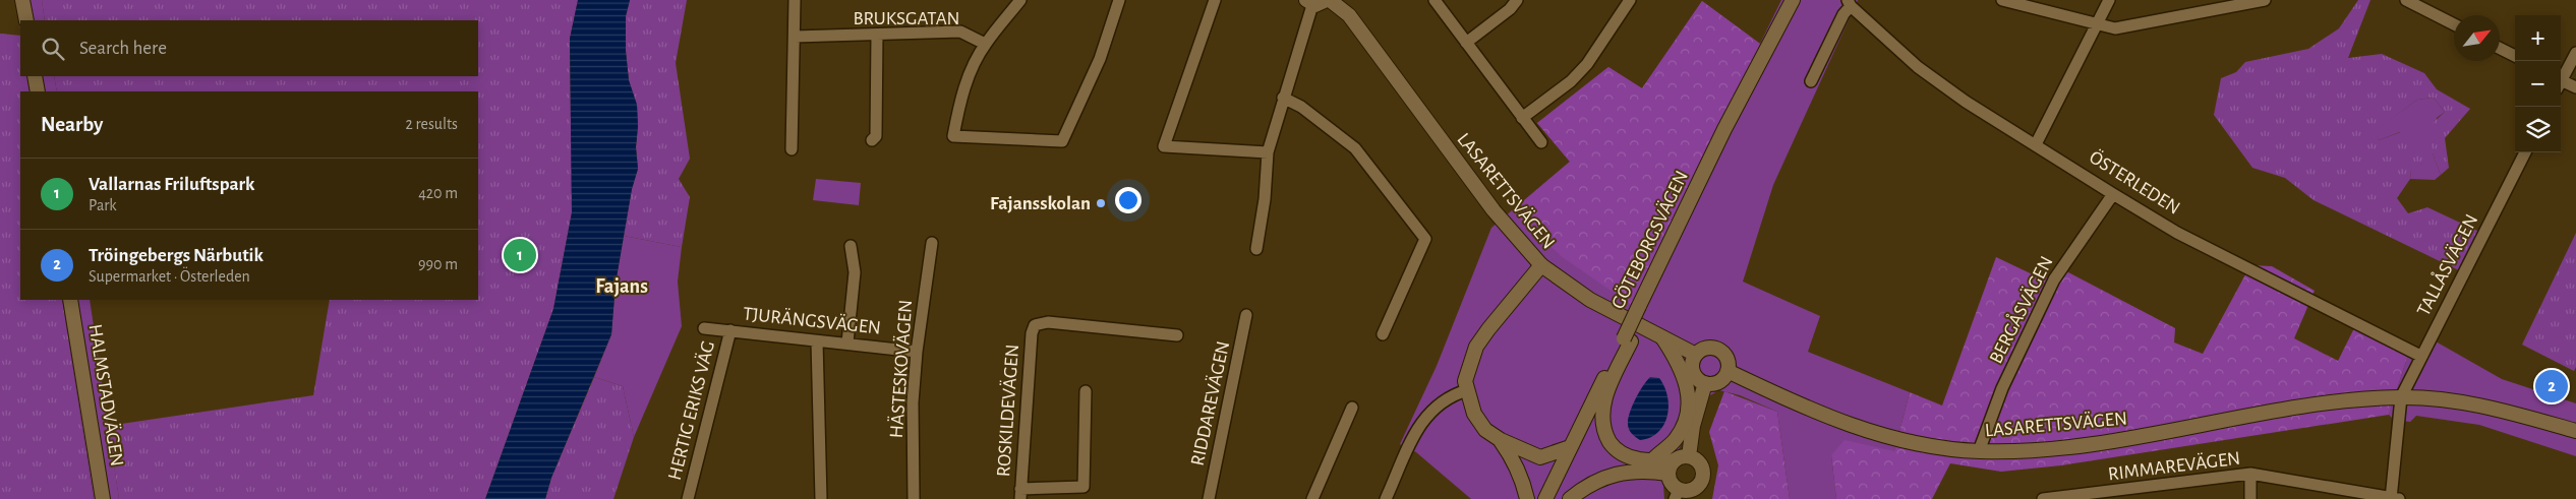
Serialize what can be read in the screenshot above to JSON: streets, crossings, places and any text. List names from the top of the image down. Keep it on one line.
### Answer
{"streets":{"street":["BRUKSGATAN","ÖSTERLEDEN","LASARETTSVÄGEN","GÖTEBORGSVÄGEN","TALLÅSVÄGEN","BERGÅSVÄGEN","TJURÄNGSVÄGEN","HÄSTESKOVÄGEN","HALMSTADVÄGEN","RIDDAREVÄGEN","HERTIG ERIKS VÄG","ROSKILDEVÄGEN","RIMMAREVÄGEN"]},"crossings":[["ÖSTERLEDEN","TALLÅSVÄGEN"],["ÖSTERLEDEN","BERGÅSVÄGEN"],["LASARETTSVÄGEN","TALLÅSVÄGEN"],["LASARETTSVÄGEN","BERGÅSVÄGEN"],["TALLÅSVÄGEN","RIMMAREVÄGEN"],["TJURÄNGSVÄGEN","HÄSTESKOVÄGEN"],["TJURÄNGSVÄGEN","HERTIG ERIKS VÄG"]],"districts":["Fajans"],"places":["Fajansskolan"],"north":"top right","page":{"map_buttons":["+","−"],"search":"Search here","heading":["Nearby","2 results"],"list":[{"mark":"1","name":"Vallarnas Friluftspark","note":"Park","value":"420 m"},{"mark":"2","name":"Tröingebergs Närbutik","note":"Supermarket · Österleden","value":"990 m"}],"pins":["1","2"]}}
